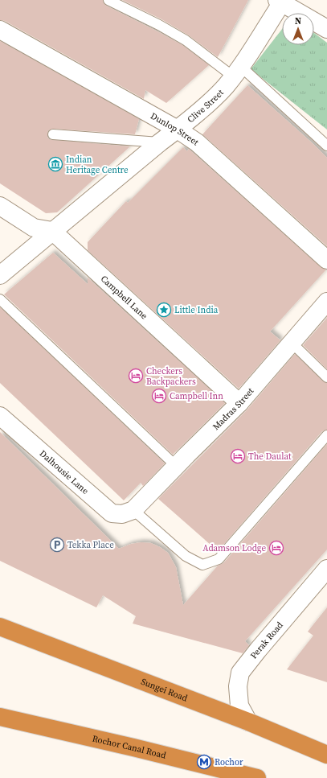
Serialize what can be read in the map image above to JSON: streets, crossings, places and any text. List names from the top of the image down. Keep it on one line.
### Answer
{"streets":{"highway":["Sungei Road","Rochor Canal Road"],"street":["Clive Street","Dunlop Street","Campbell Lane","Madras Street","Dalhousie Lane","Perak Road"]},"crossings":[["Clive Street","Dunlop Street"],["Clive Street","Campbell Lane"],["Campbell Lane","Madras Street"],["Madras Street","Dalhousie Lane"],["Perak Road","Sungei Road"]],"places":{"museum":["Indian Heritage Centre"],"place":["Little India"],"hotel":["Checkers Backpackers","Campbell Inn","The Daulat","Adamson Lodge"],"parking":["Tekka Place"],"metro station":["Rochor"]},"north":"top"}
